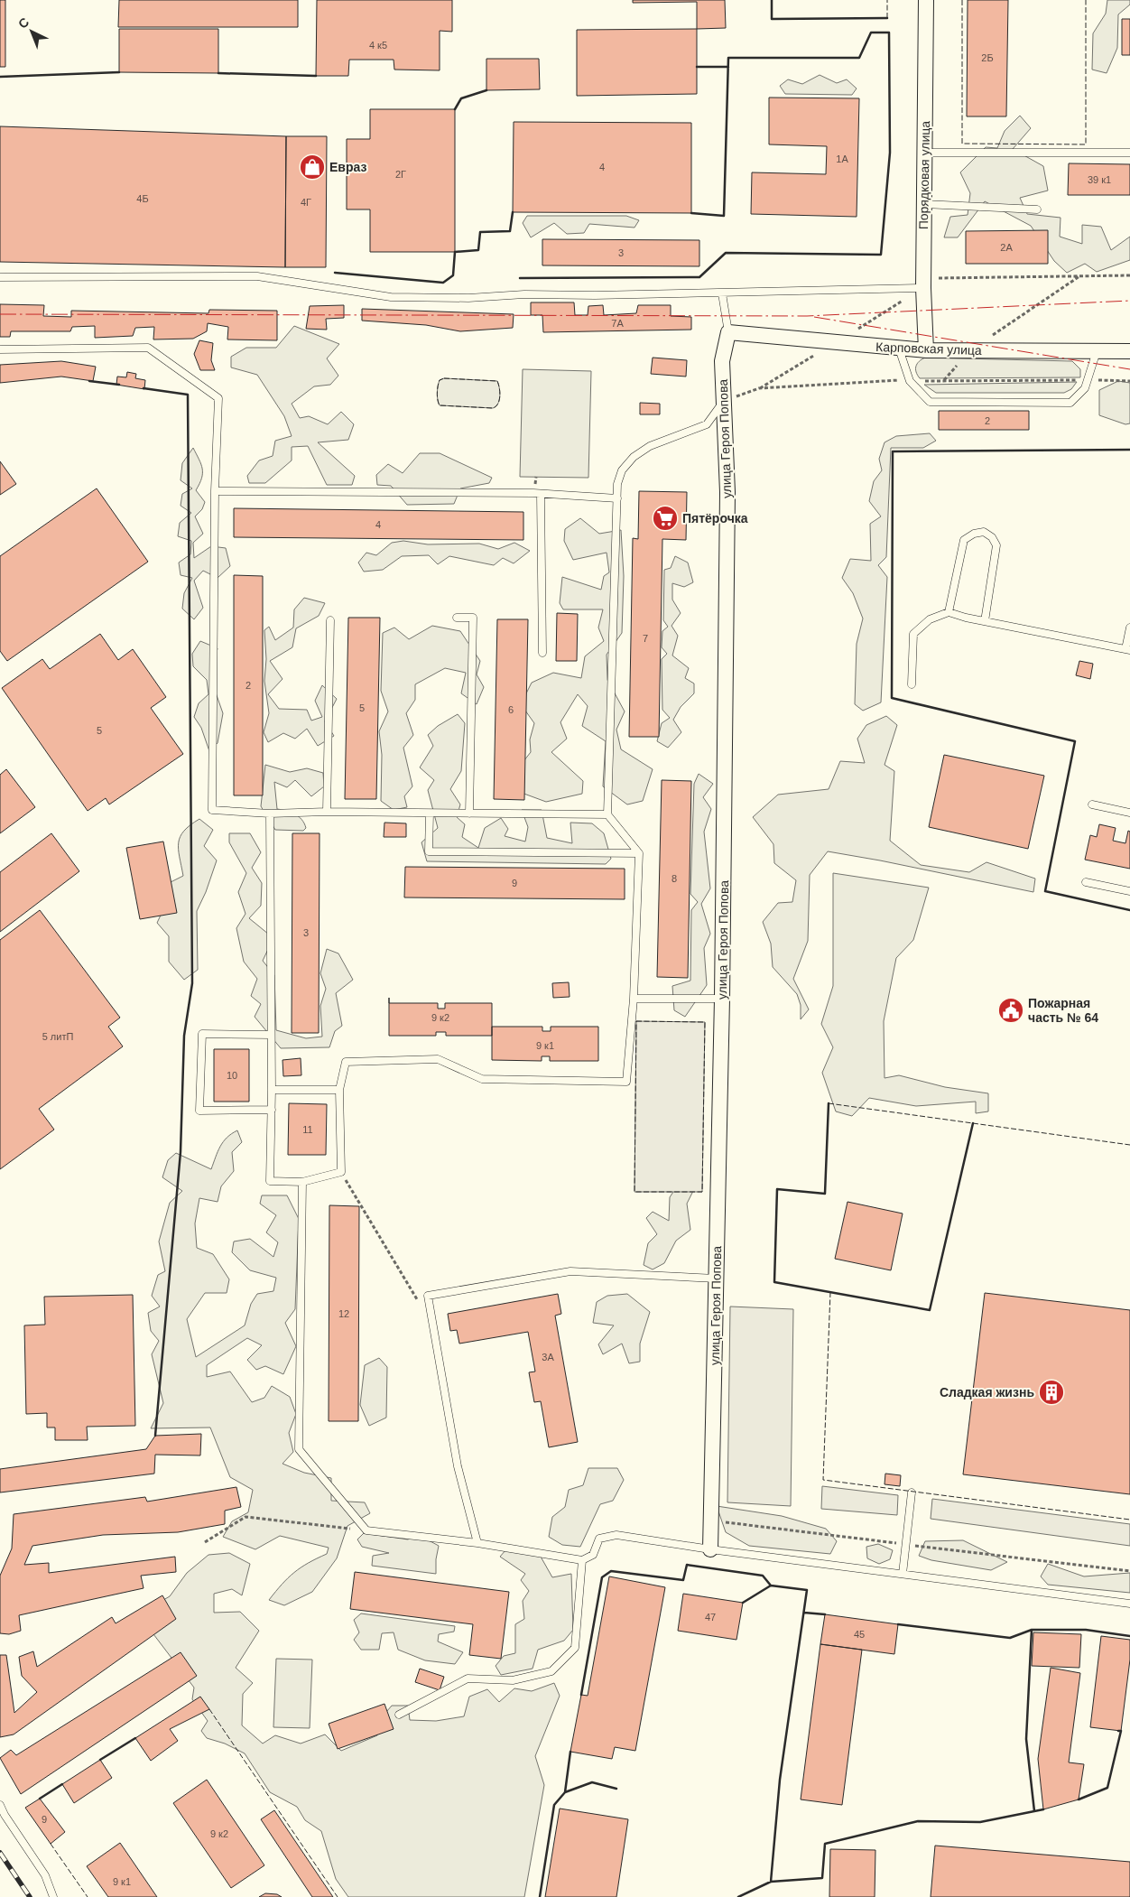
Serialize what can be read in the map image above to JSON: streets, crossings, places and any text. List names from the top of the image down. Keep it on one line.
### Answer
{"streets":{"street":["Порядковая улица","Карповская улица","улица Героя Попова"]},"crossings":[["Порядковая улица","Карповская улица"],["Карповская улица","улица Героя Попова"]],"places":{"shop":["Евраз"],"supermarket":["Пятёрочка"],"public building":["Пожарная часть № 64"],"building":["Сладкая жизнь"]},"house_numbers":["4 к5","2Б","1А","4","2Г","39 к1","4Б","4Г","2А","3","7А","2","4","7","2","5","6","5","8","9","3","9 к2","5 литП","9 к1","10","11","12","3А","47","45","9","9 к2","9 к1"],"north":"top left"}
